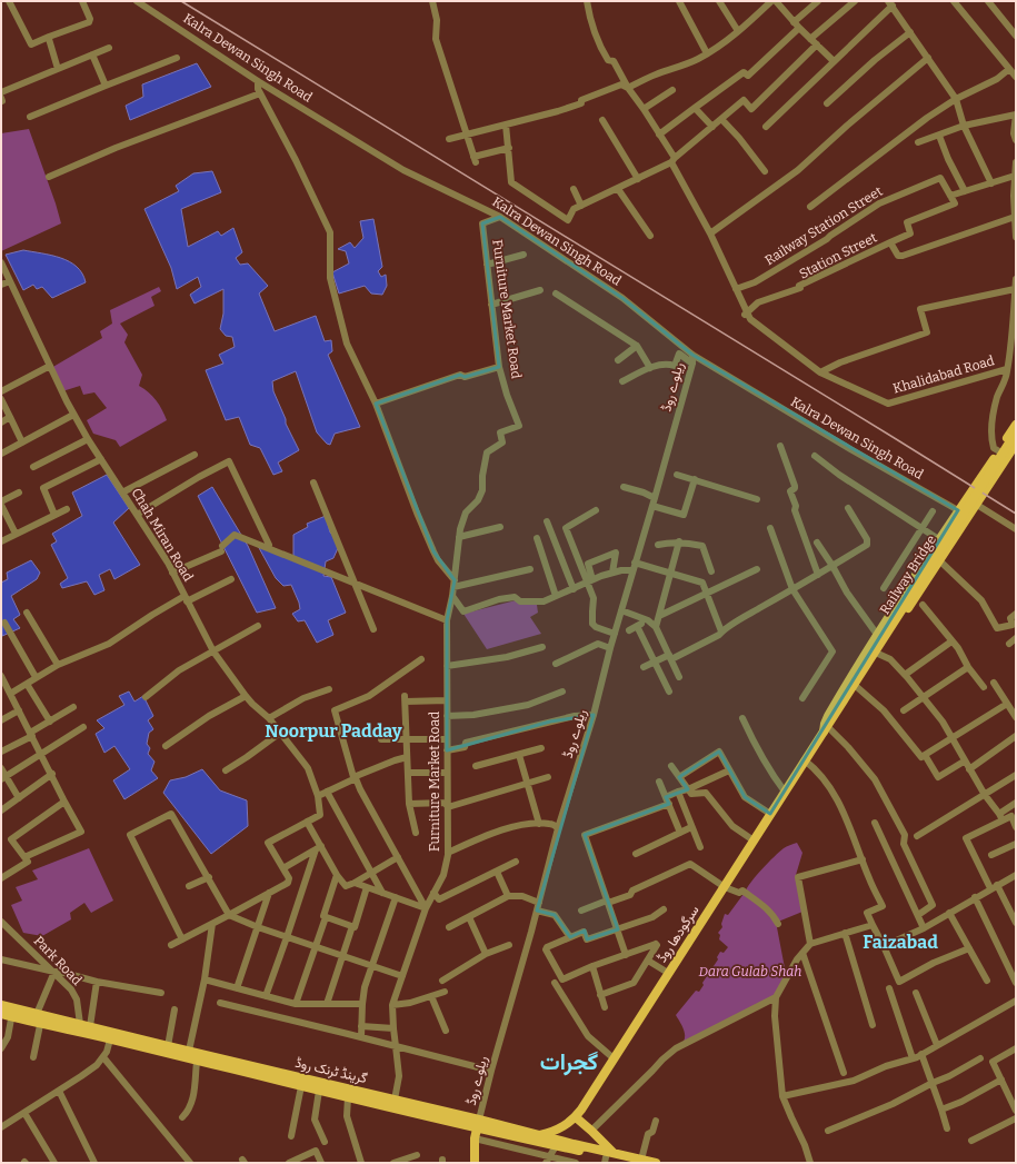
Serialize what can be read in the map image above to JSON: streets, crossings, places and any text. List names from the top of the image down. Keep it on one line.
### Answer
{"streets":{"main road":["Railway Bridge","سرگودھا روڈ","گرینڈ ٹرنک روڈ"],"street":["Kalra Dewan Singh Road","Railway Station Street","Station Street","Furniture Market Road","Khalidabad Road","ریلوے روڈ","Chah Miran Road","Park Road"]},"crossings":[["Kalra Dewan Singh Road","Furniture Market Road"],["Kalra Dewan Singh Road","ریلوے روڈ"],["Station Street","Khalidabad Road"],["Furniture Market Road","گرینڈ ٹرنک روڈ"],["ریلوے روڈ","گرینڈ ٹرنک روڈ"],["Railway Bridge","سرگودھا روڈ"],["سرگودھا روڈ","گرینڈ ٹرنک روڈ"],["Park Road","گرینڈ ٹرنک روڈ"]],"districts":["Noorpur Padday","Faizabad","گجرات"],"parks":["Dara Gulab Shah"]}
